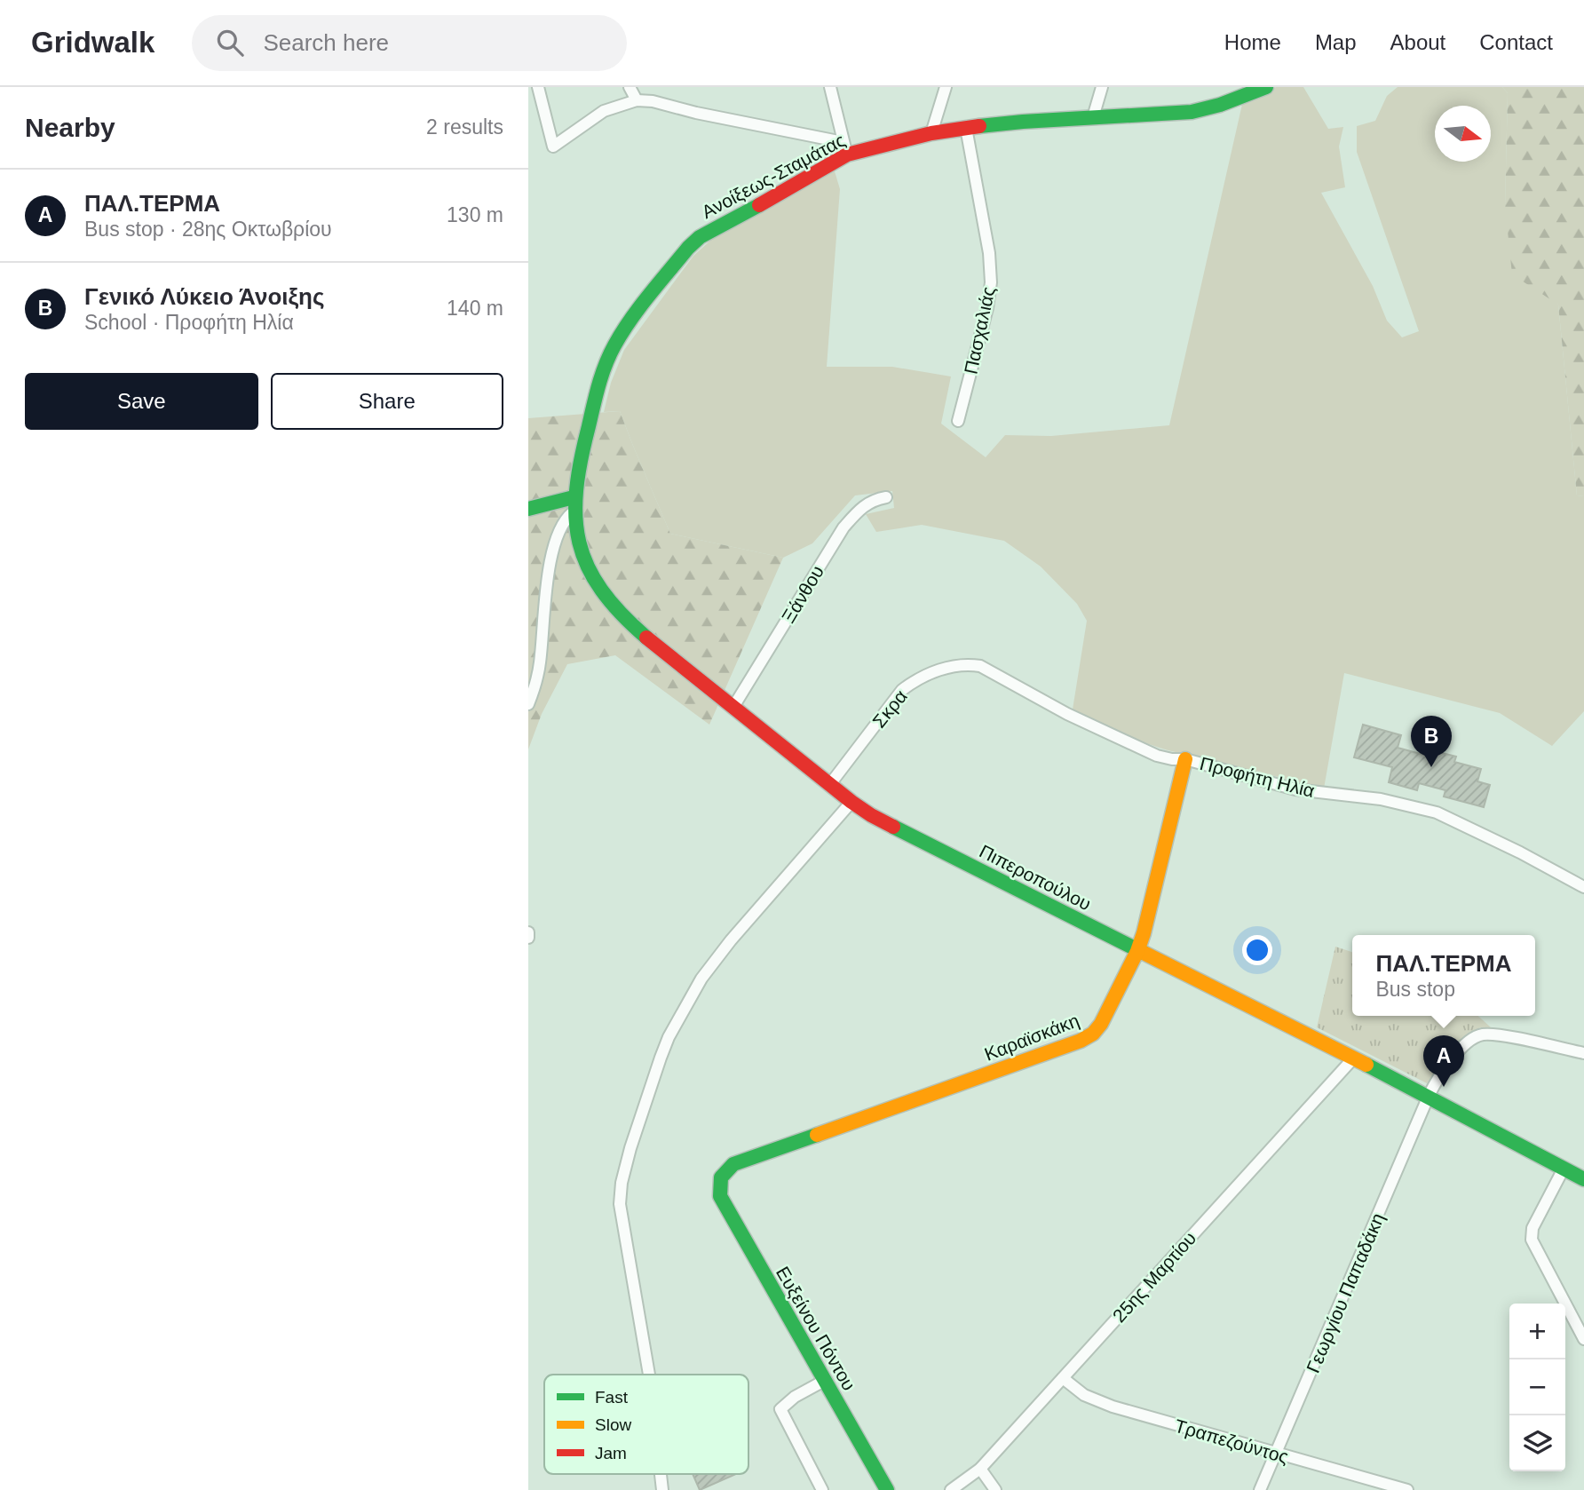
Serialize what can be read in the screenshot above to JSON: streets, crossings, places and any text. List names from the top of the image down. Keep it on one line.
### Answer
{"streets":{"street":["Ανοίξεως-Σταμάτας","Πασχαλιάς","Ξάνθου","Σκρα","Προφήτη Ηλία","Πιπεροπούλου","Καραϊσκάκη","25ης Μαρτίου","Γεωργίου Παπαδάκη","Ευξείνου Πόντου","Τραπεζούντος"]},"crossings":[["Ανοίξεως-Σταμάτας","Πασχαλιάς"],["Ανοίξεως-Σταμάτας","Πιπεροπούλου"],["Ξάνθου","Πιπεροπούλου"],["Σκρα","Προφήτη Ηλία"],["Σκρα","Πιπεροπούλου"],["Προφήτη Ηλία","Καραϊσκάκη"],["Πιπεροπούλου","Καραϊσκάκη"],["Πιπεροπούλου","25ης Μαρτίου"],["Πιπεροπούλου","Γεωργίου Παπαδάκη"],["Καραϊσκάκη","Ευξείνου Πόντου"],["25ης Μαρτίου","Τραπεζούντος"],["Γεωργίου Παπαδάκη","Τραπεζούντος"]],"legend":["Fast","Slow","Jam"],"north":"right","page":{"header":"Gridwalk","search":"Search here","nav":["Home","Map","About","Contact"],"heading":["Nearby","2 results"],"list":[{"mark":"A","name":"ΠΑΛ.ΤΕΡΜΑ","note":"Bus stop · 28ης Οκτωβρίου","value":"130 m"},{"mark":"B","name":"Γενικό Λύκειο Άνοιξης","note":"School · Προφήτη Ηλία","value":"140 m"}],"buttons":["Save","Share"],"pins":["B","A"],"popup":["ΠΑΛ.ΤΕΡΜΑ","Bus stop"],"map_buttons":["+","−"]}}
